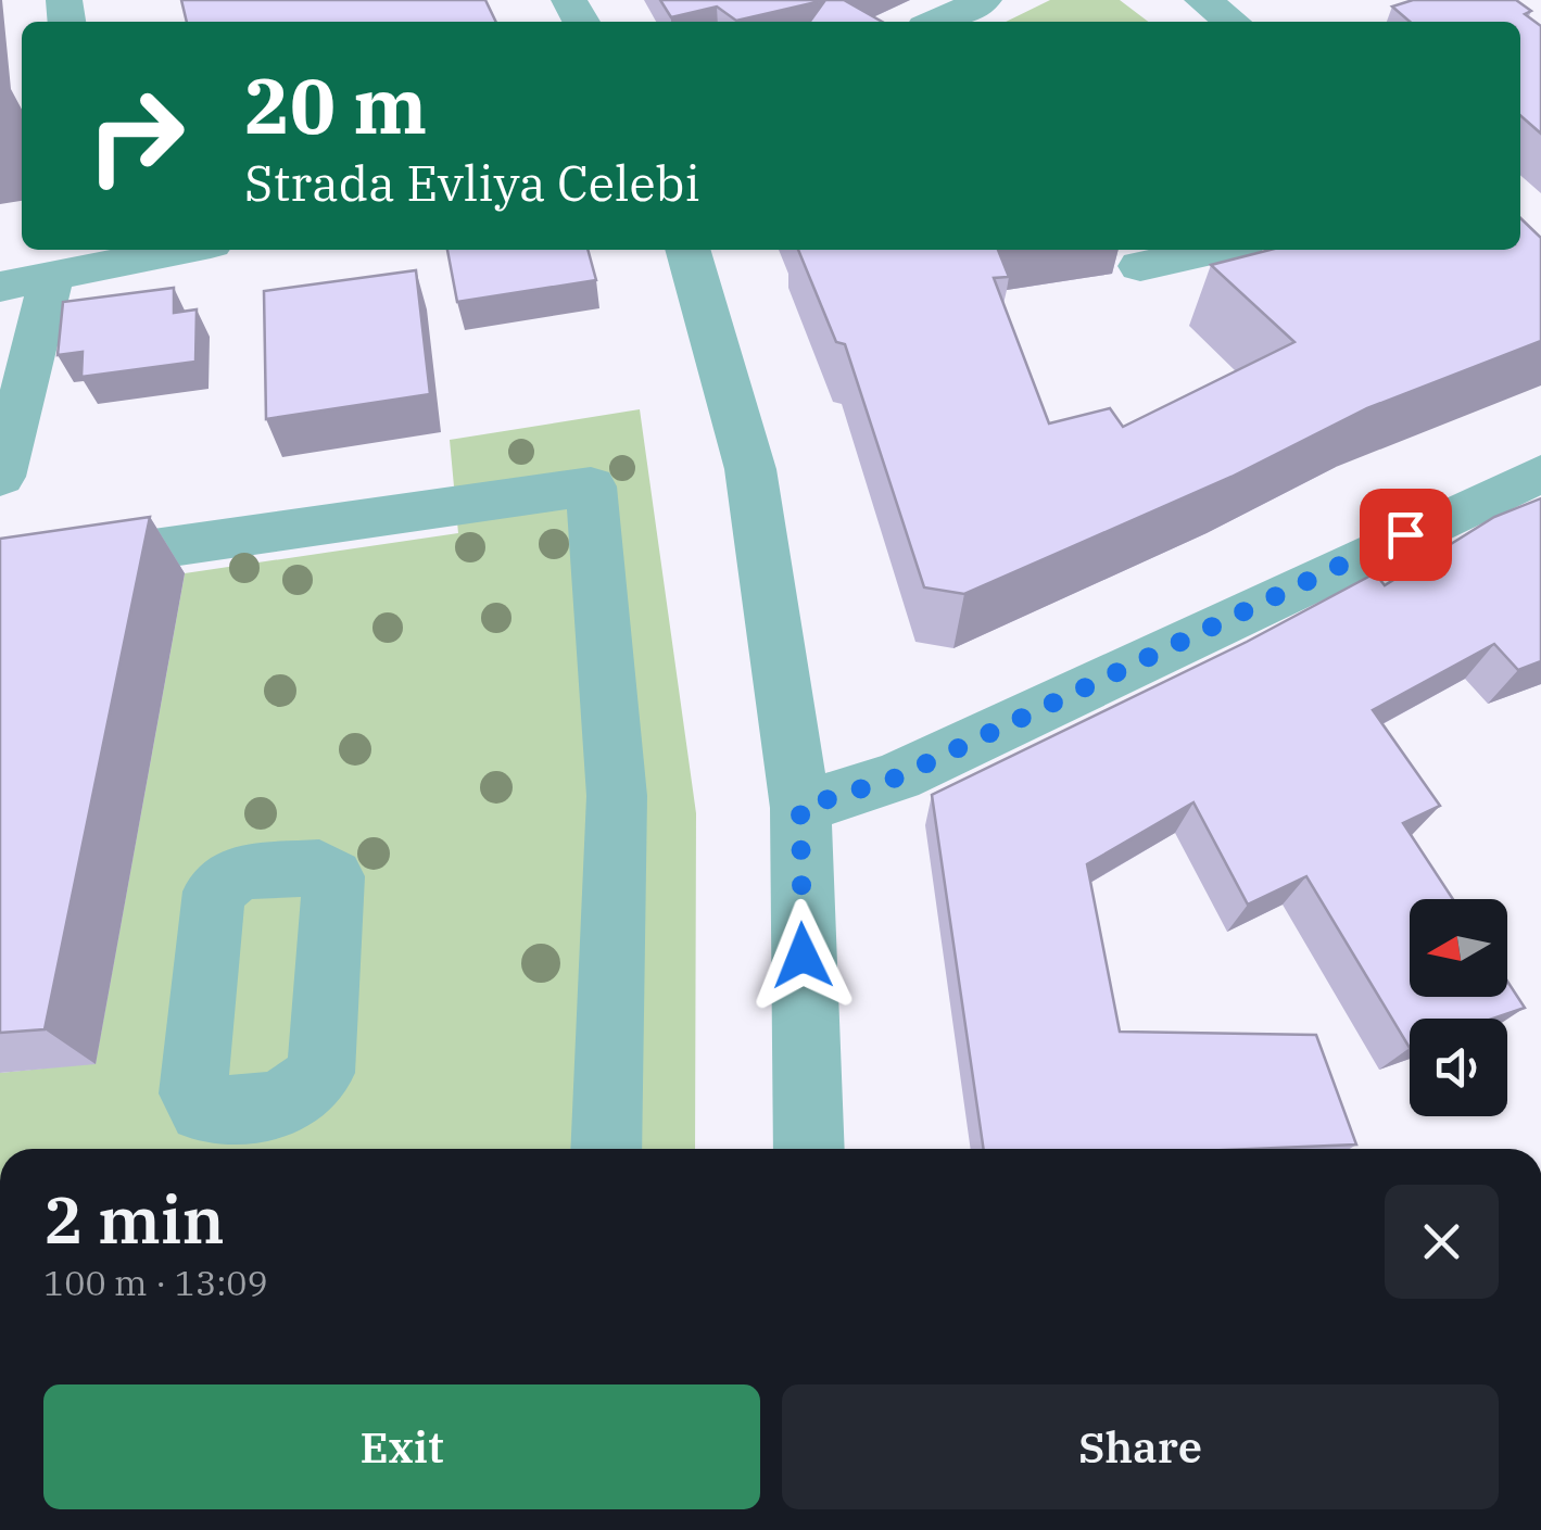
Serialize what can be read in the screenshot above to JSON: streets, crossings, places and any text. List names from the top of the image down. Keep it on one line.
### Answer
{"north":"left","page":{"turn":["20 m","Strada Evliya Celebi"],"heading":["2 min","100 m · 13:09"],"buttons":["Exit","Share"]}}
